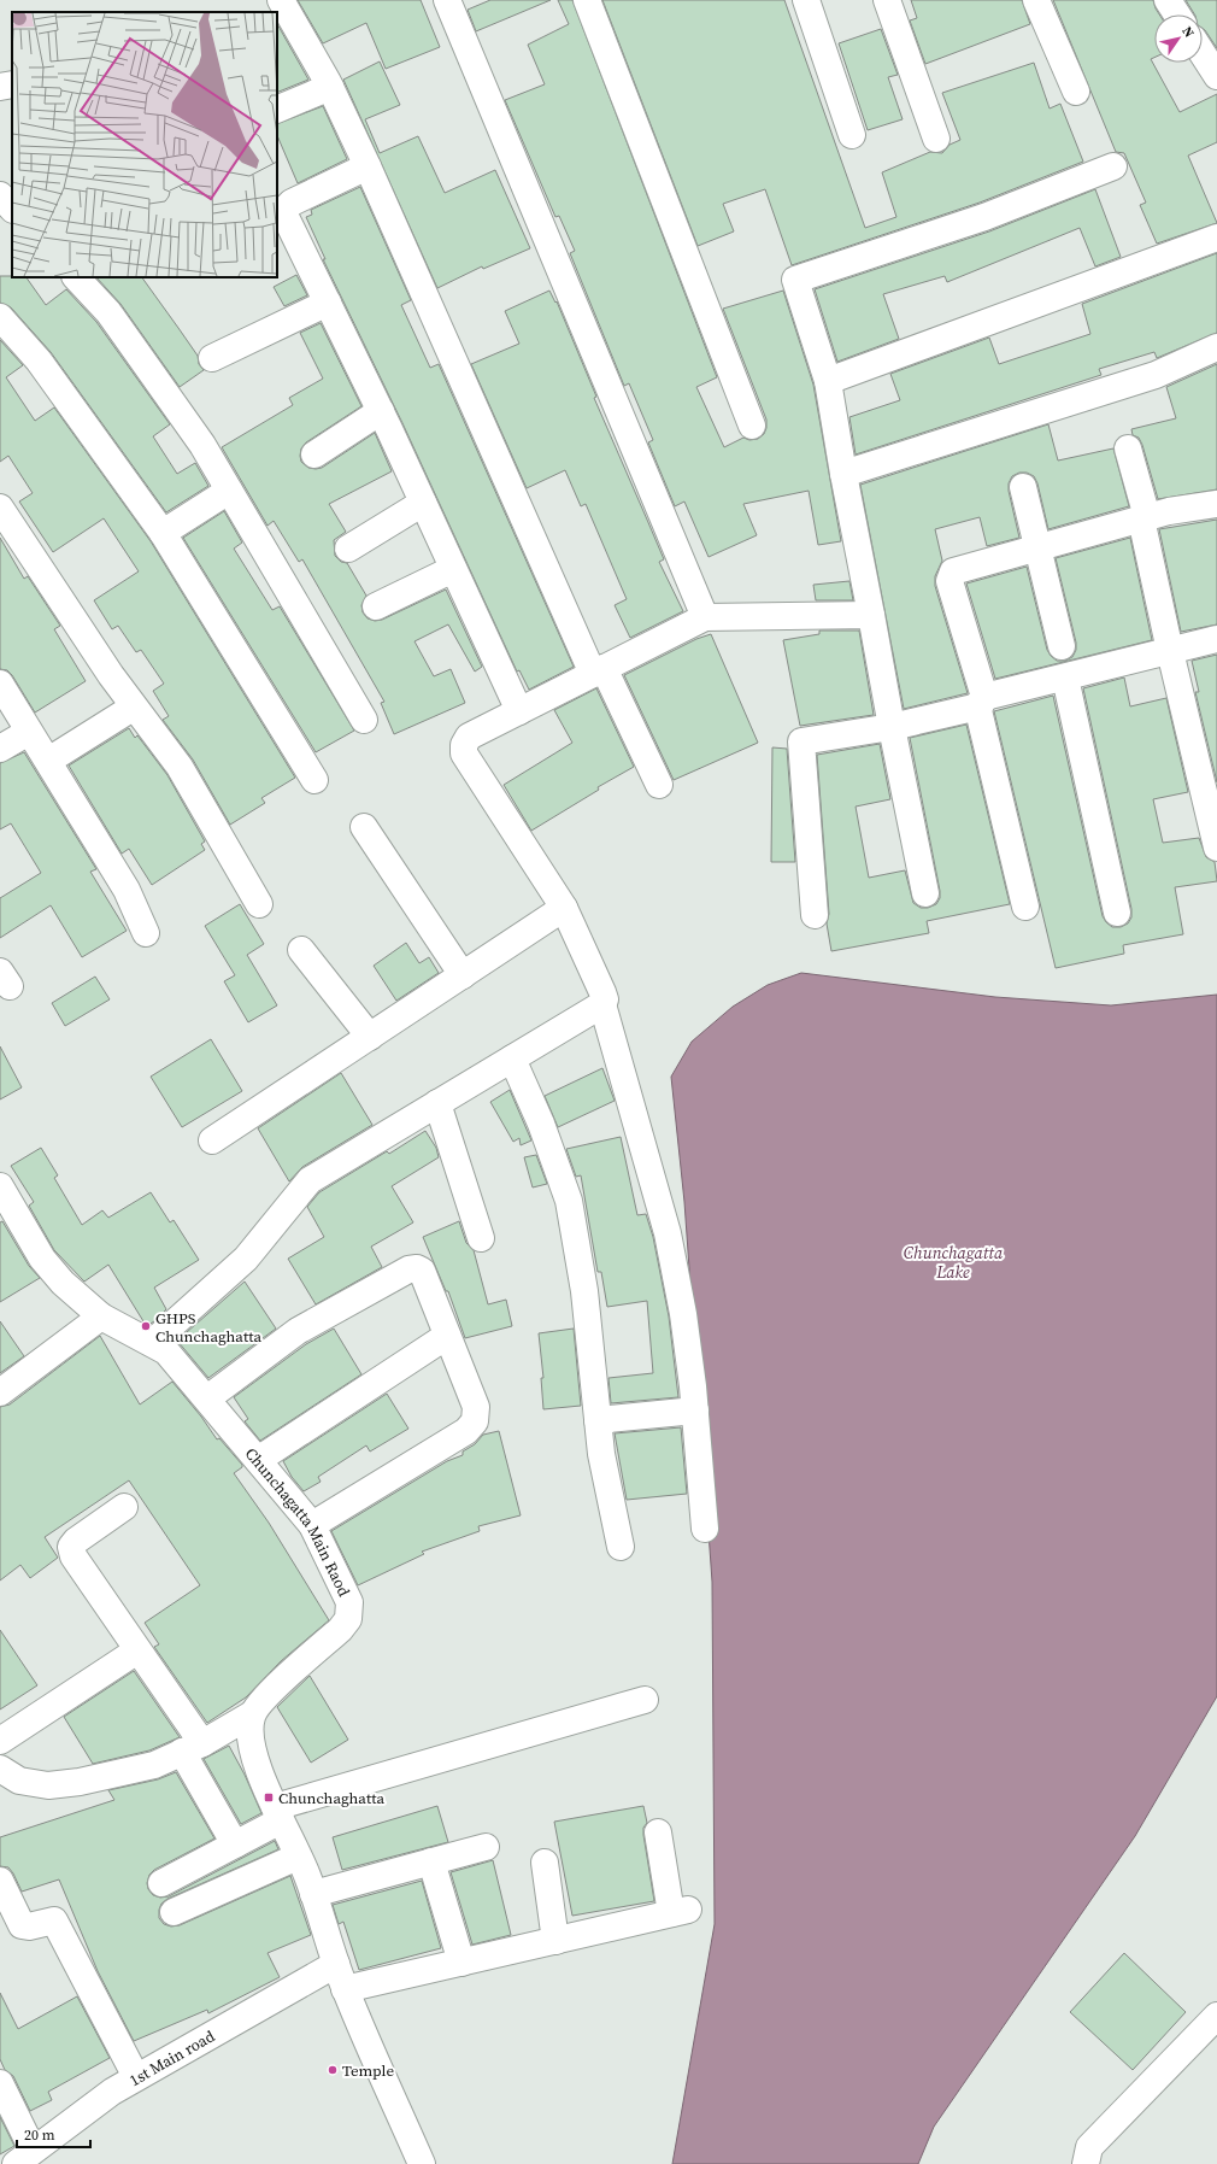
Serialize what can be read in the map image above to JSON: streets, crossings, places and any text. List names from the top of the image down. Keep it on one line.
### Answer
{"streets":{"street":["Chunchagatta Main Raod","1st Main road"]},"water":["Chunchagatta Lake"],"places":{"other":["GHPS Chunchaghatta","Temple"],"transit":["Chunchaghatta"]},"scale_bar":"20 m","north":"top right"}
